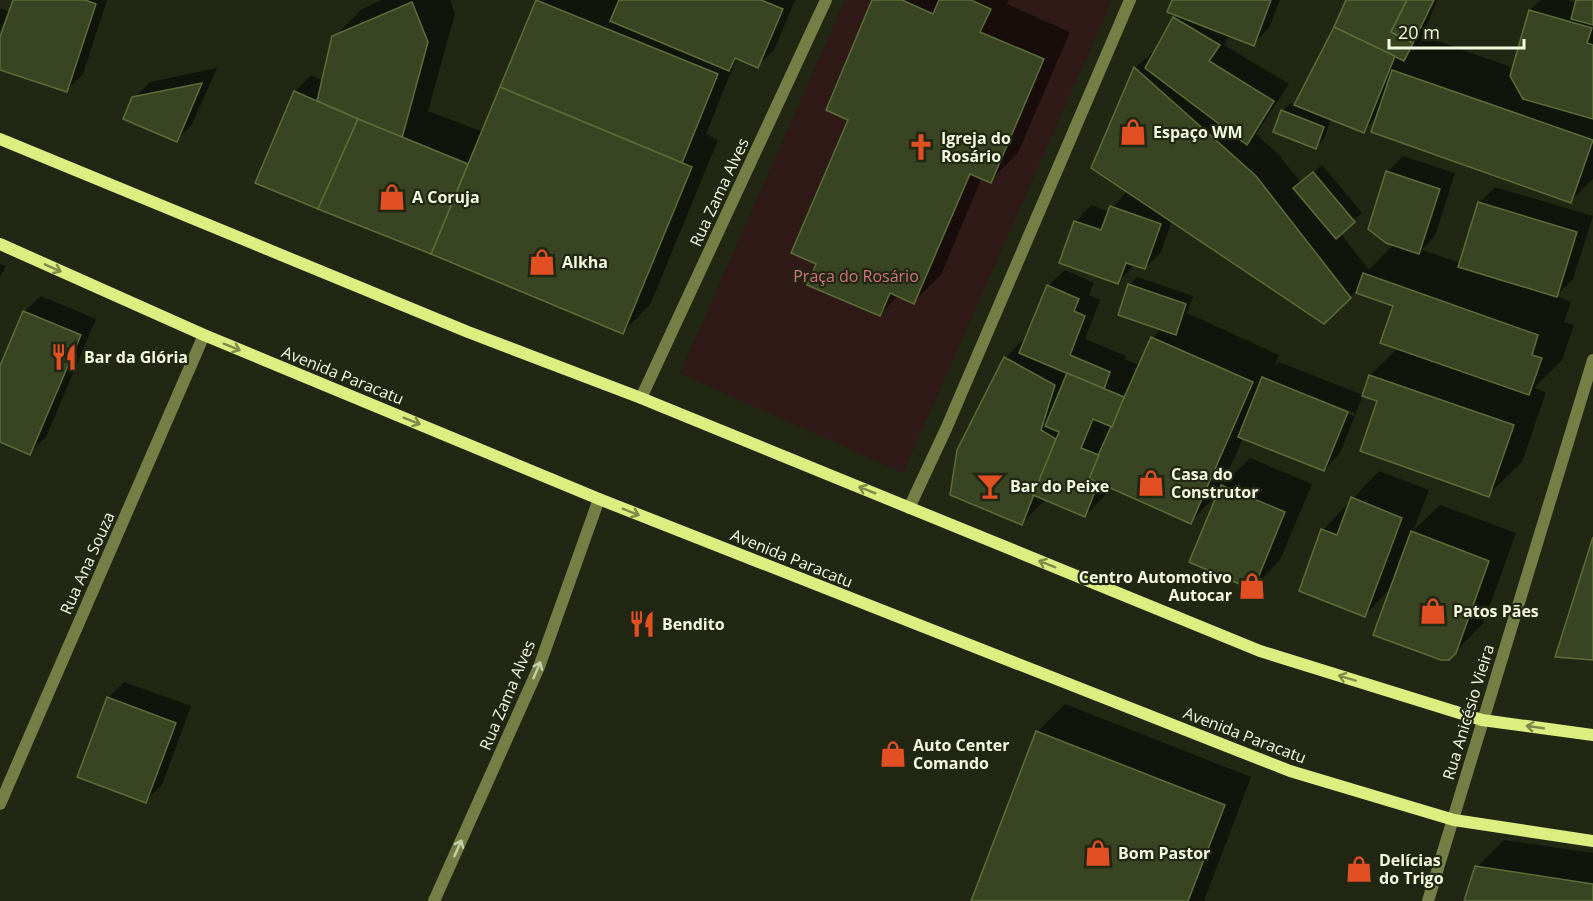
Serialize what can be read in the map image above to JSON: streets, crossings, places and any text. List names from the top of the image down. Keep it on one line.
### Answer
{"streets":{"street":["Rua Zama Alves","Avenida Paracatu","Rua Ana Souza","Rua Anicésio Vieira"]},"crossings":[["Rua Zama Alves","Avenida Paracatu"],["Avenida Paracatu","Rua Ana Souza"],["Avenida Paracatu","Rua Anicésio Vieira"]],"one_way":["Rua Zama Alves"],"parks":["Praça do Rosário"],"places":{"shop":["Espaço WM","A Coruja","Alkha","Casa do Construtor","Centro Automotivo Autocar","Patos Pães","Auto Center Comando","Bom Pastor","Delícias do Trigo"],"church":["Igreja do Rosário"],"restaurant":["Bar da Glória","Bendito"],"bar":["Bar do Peixe"]},"scale_bar":"20 m"}
